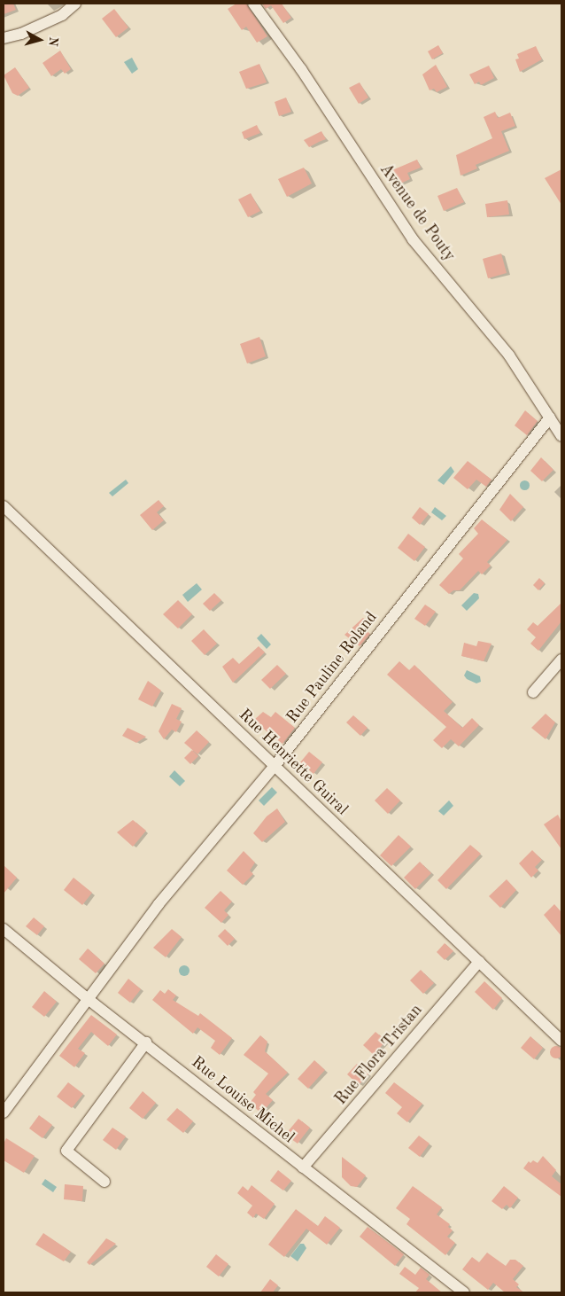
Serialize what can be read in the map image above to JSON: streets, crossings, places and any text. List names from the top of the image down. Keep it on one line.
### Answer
{"streets":{"street":["Avenue de Pouty","Rue Pauline Roland","Rue Henriette Guiral","Rue Flora Tristan","Rue Louise Michel"]},"crossings":[["Avenue de Pouty","Rue Pauline Roland"],["Rue Pauline Roland","Rue Henriette Guiral"],["Rue Pauline Roland","Rue Louise Michel"],["Rue Henriette Guiral","Rue Flora Tristan"],["Rue Flora Tristan","Rue Louise Michel"]],"north":"right"}
